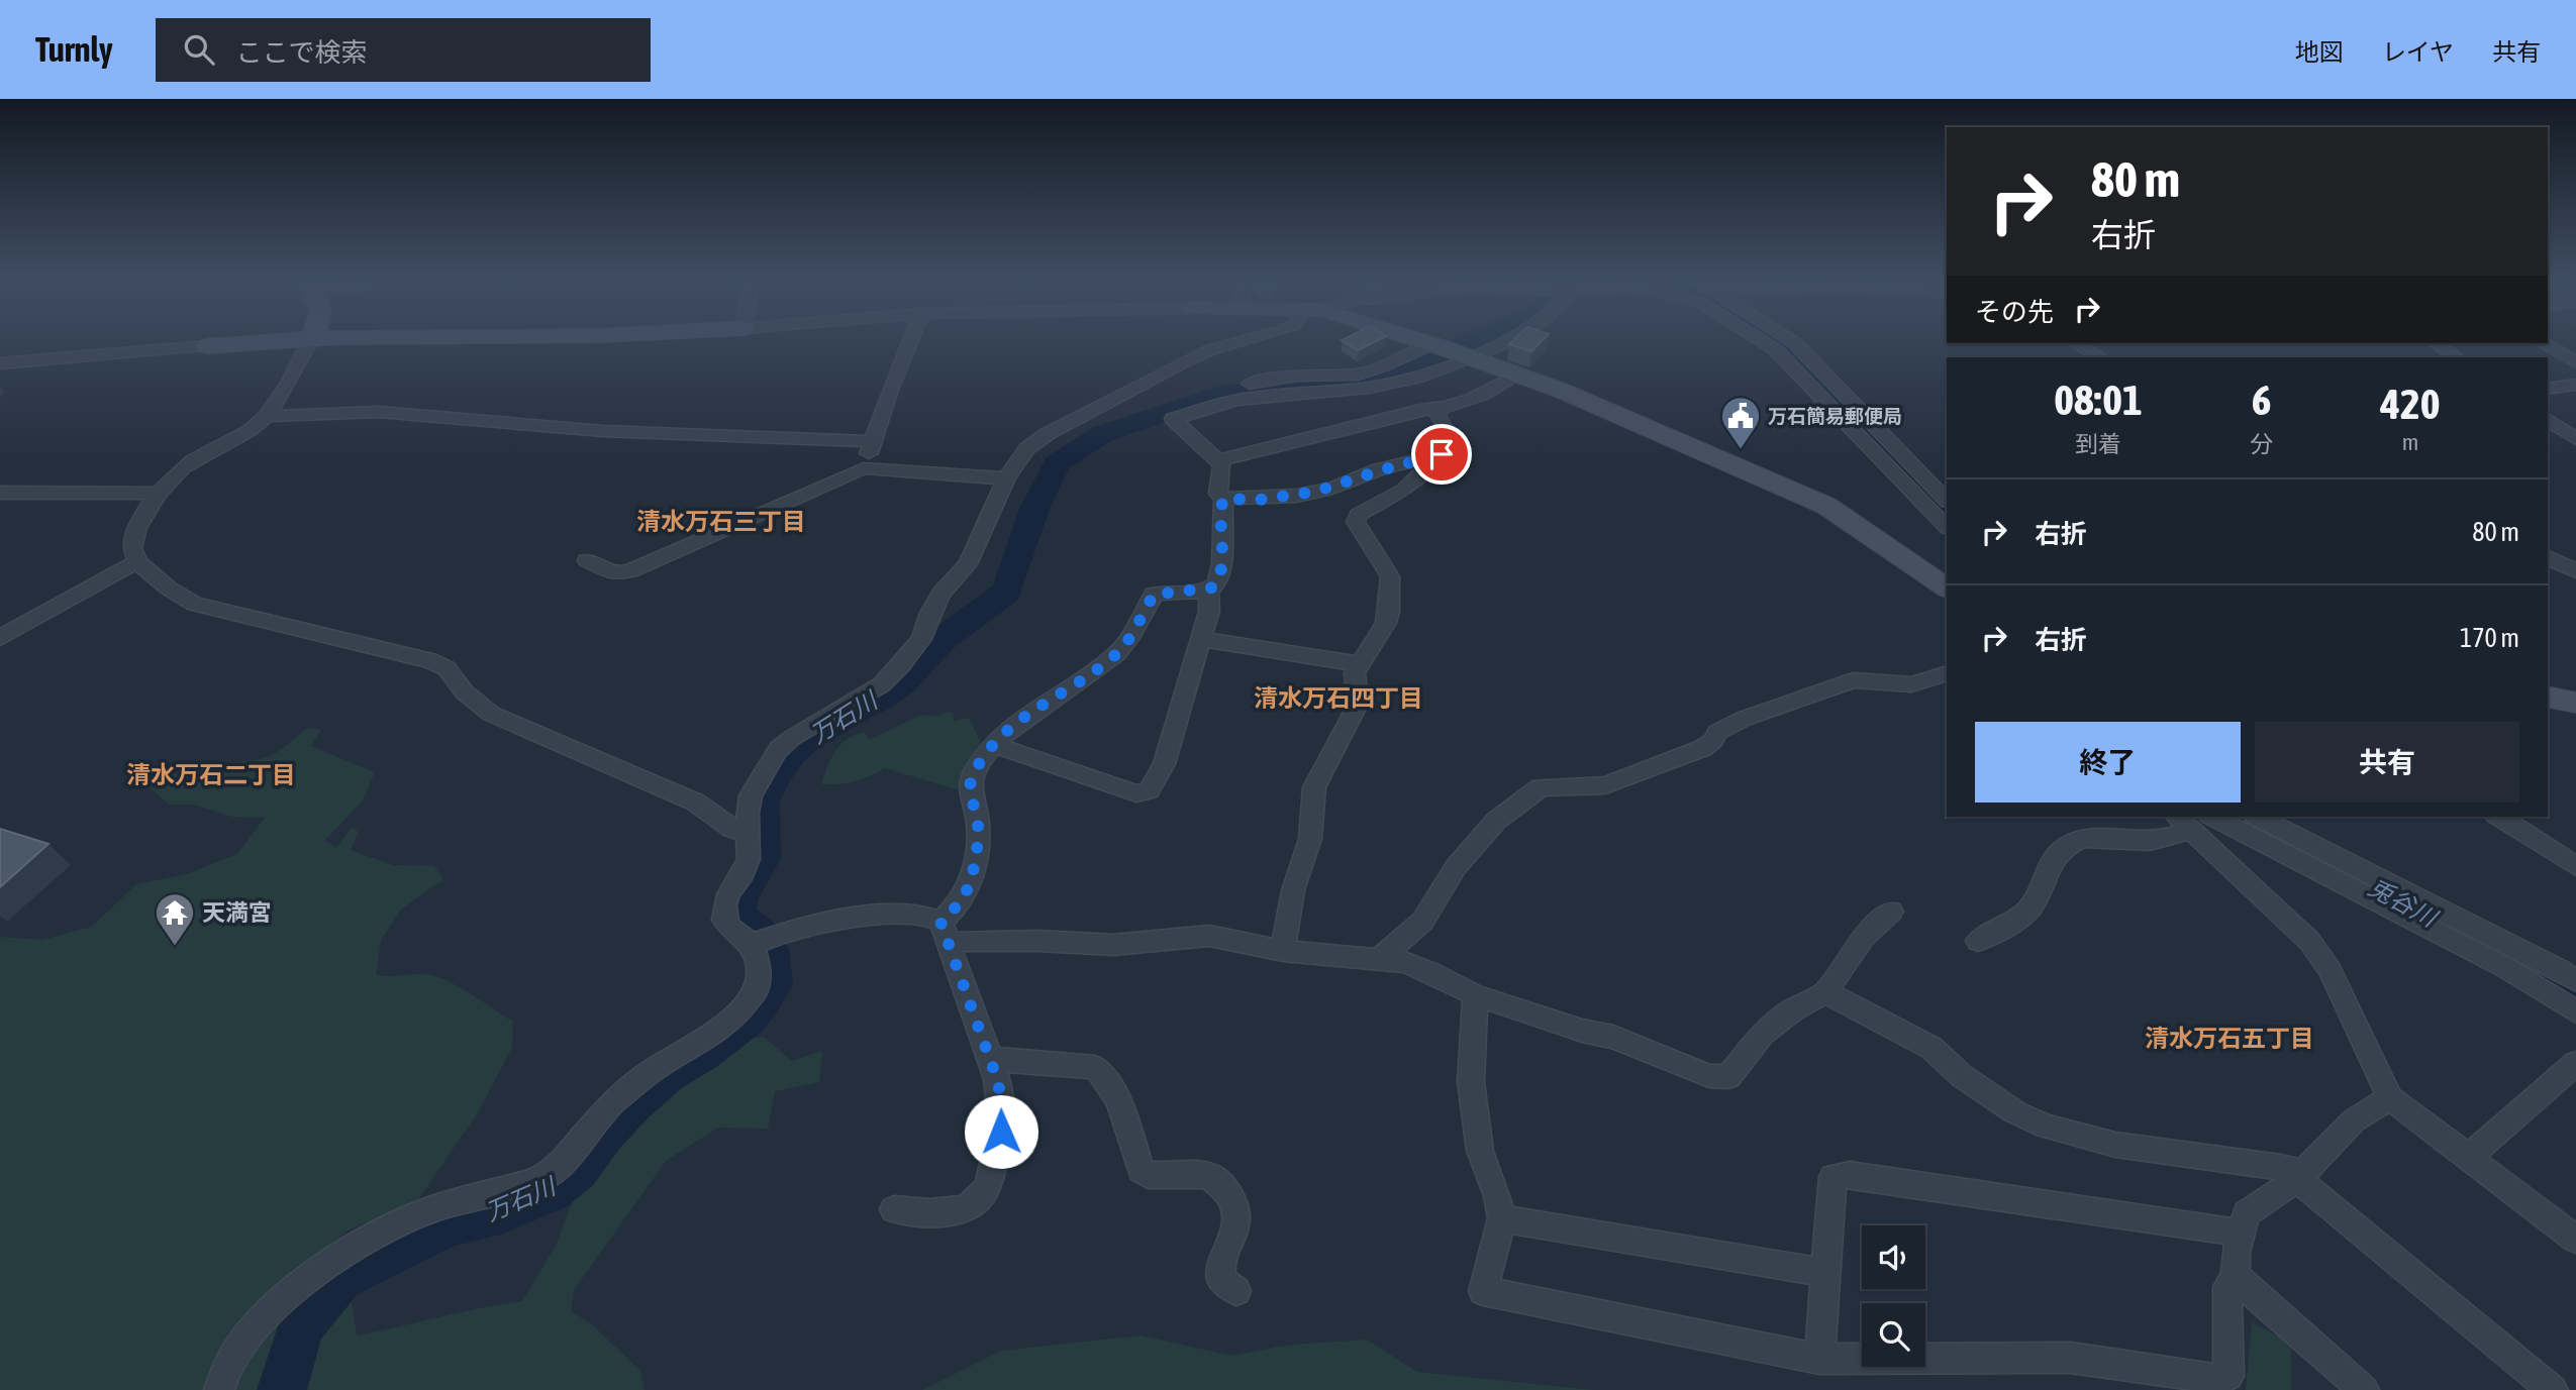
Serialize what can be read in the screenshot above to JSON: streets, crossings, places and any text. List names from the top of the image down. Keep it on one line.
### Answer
{"districts":["清水万石三丁目","清水万石四丁目","清水万石二丁目","清水万石五丁目"],"water":["万石川","兎谷川"],"places":{"public building":["万石簡易郵便局"],"temple":["天満宮"]},"page":{"header":"Turnly","search":"ここで検索","nav":["地図","レイヤ","共有"],"turn":["80 m","右折"],"then":"その先","eta":["08:01","到着","6","分","420","m"],"list":[{"name":"右折","value":"80 m"},{"name":"右折","value":"170 m"}],"buttons":["終了","共有"]}}
